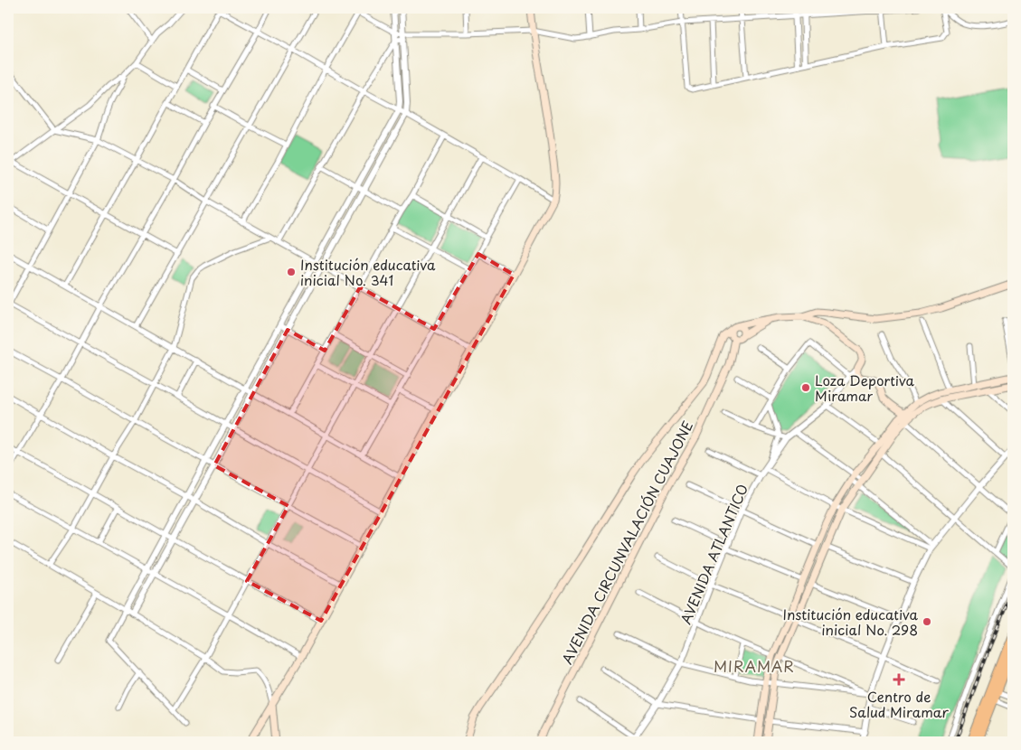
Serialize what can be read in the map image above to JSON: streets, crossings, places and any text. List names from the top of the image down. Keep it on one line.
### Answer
{"streets":{"main road":["AVENIDA CIRCUNVALACIÓN CUAJONE"],"street":["AVENIDA ATLANTICO"]},"districts":["MIRAMAR"],"places":{"other":["Institución educativa inicial No. 341","Loza Deportiva Miramar","Institución educativa inicial No. 298"],"health":["Centro de Salud Miramar"]}}
